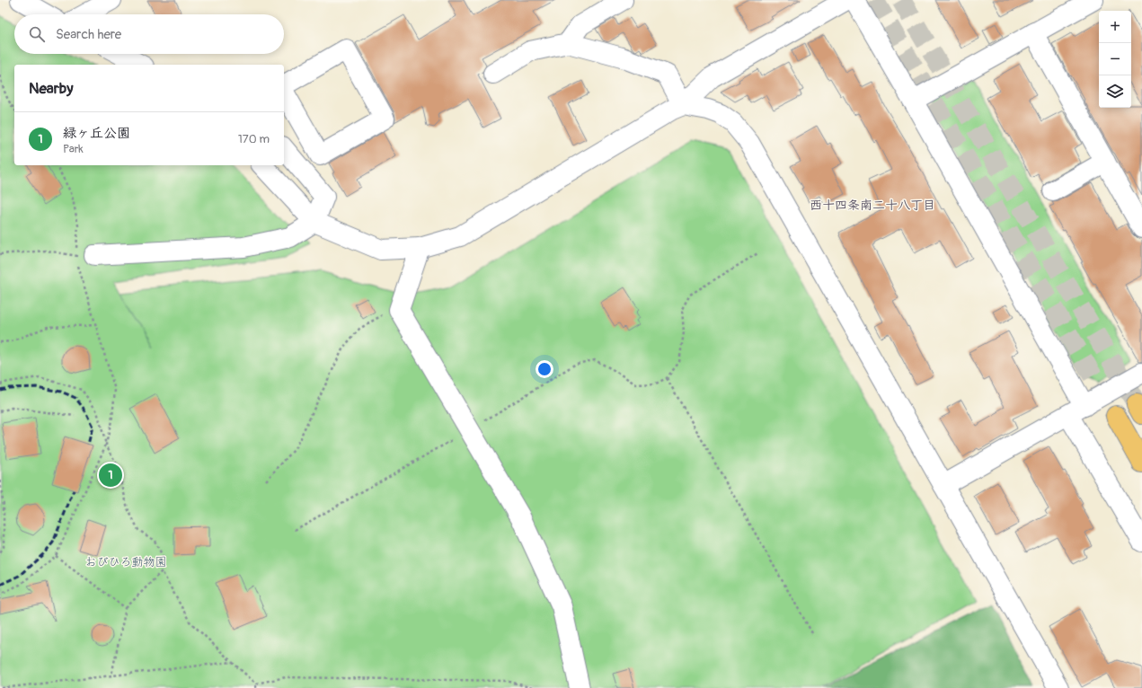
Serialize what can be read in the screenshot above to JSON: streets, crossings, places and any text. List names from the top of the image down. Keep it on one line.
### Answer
{"districts":["西十四条南二十八丁目"],"parks":["おびひろ動物園"],"page":{"map_buttons":["+","−"],"search":"Search here","heading":"Nearby","list":[{"mark":"1","name":"緑ヶ丘公園","note":"Park","value":"170 m"}],"pins":"1"}}
